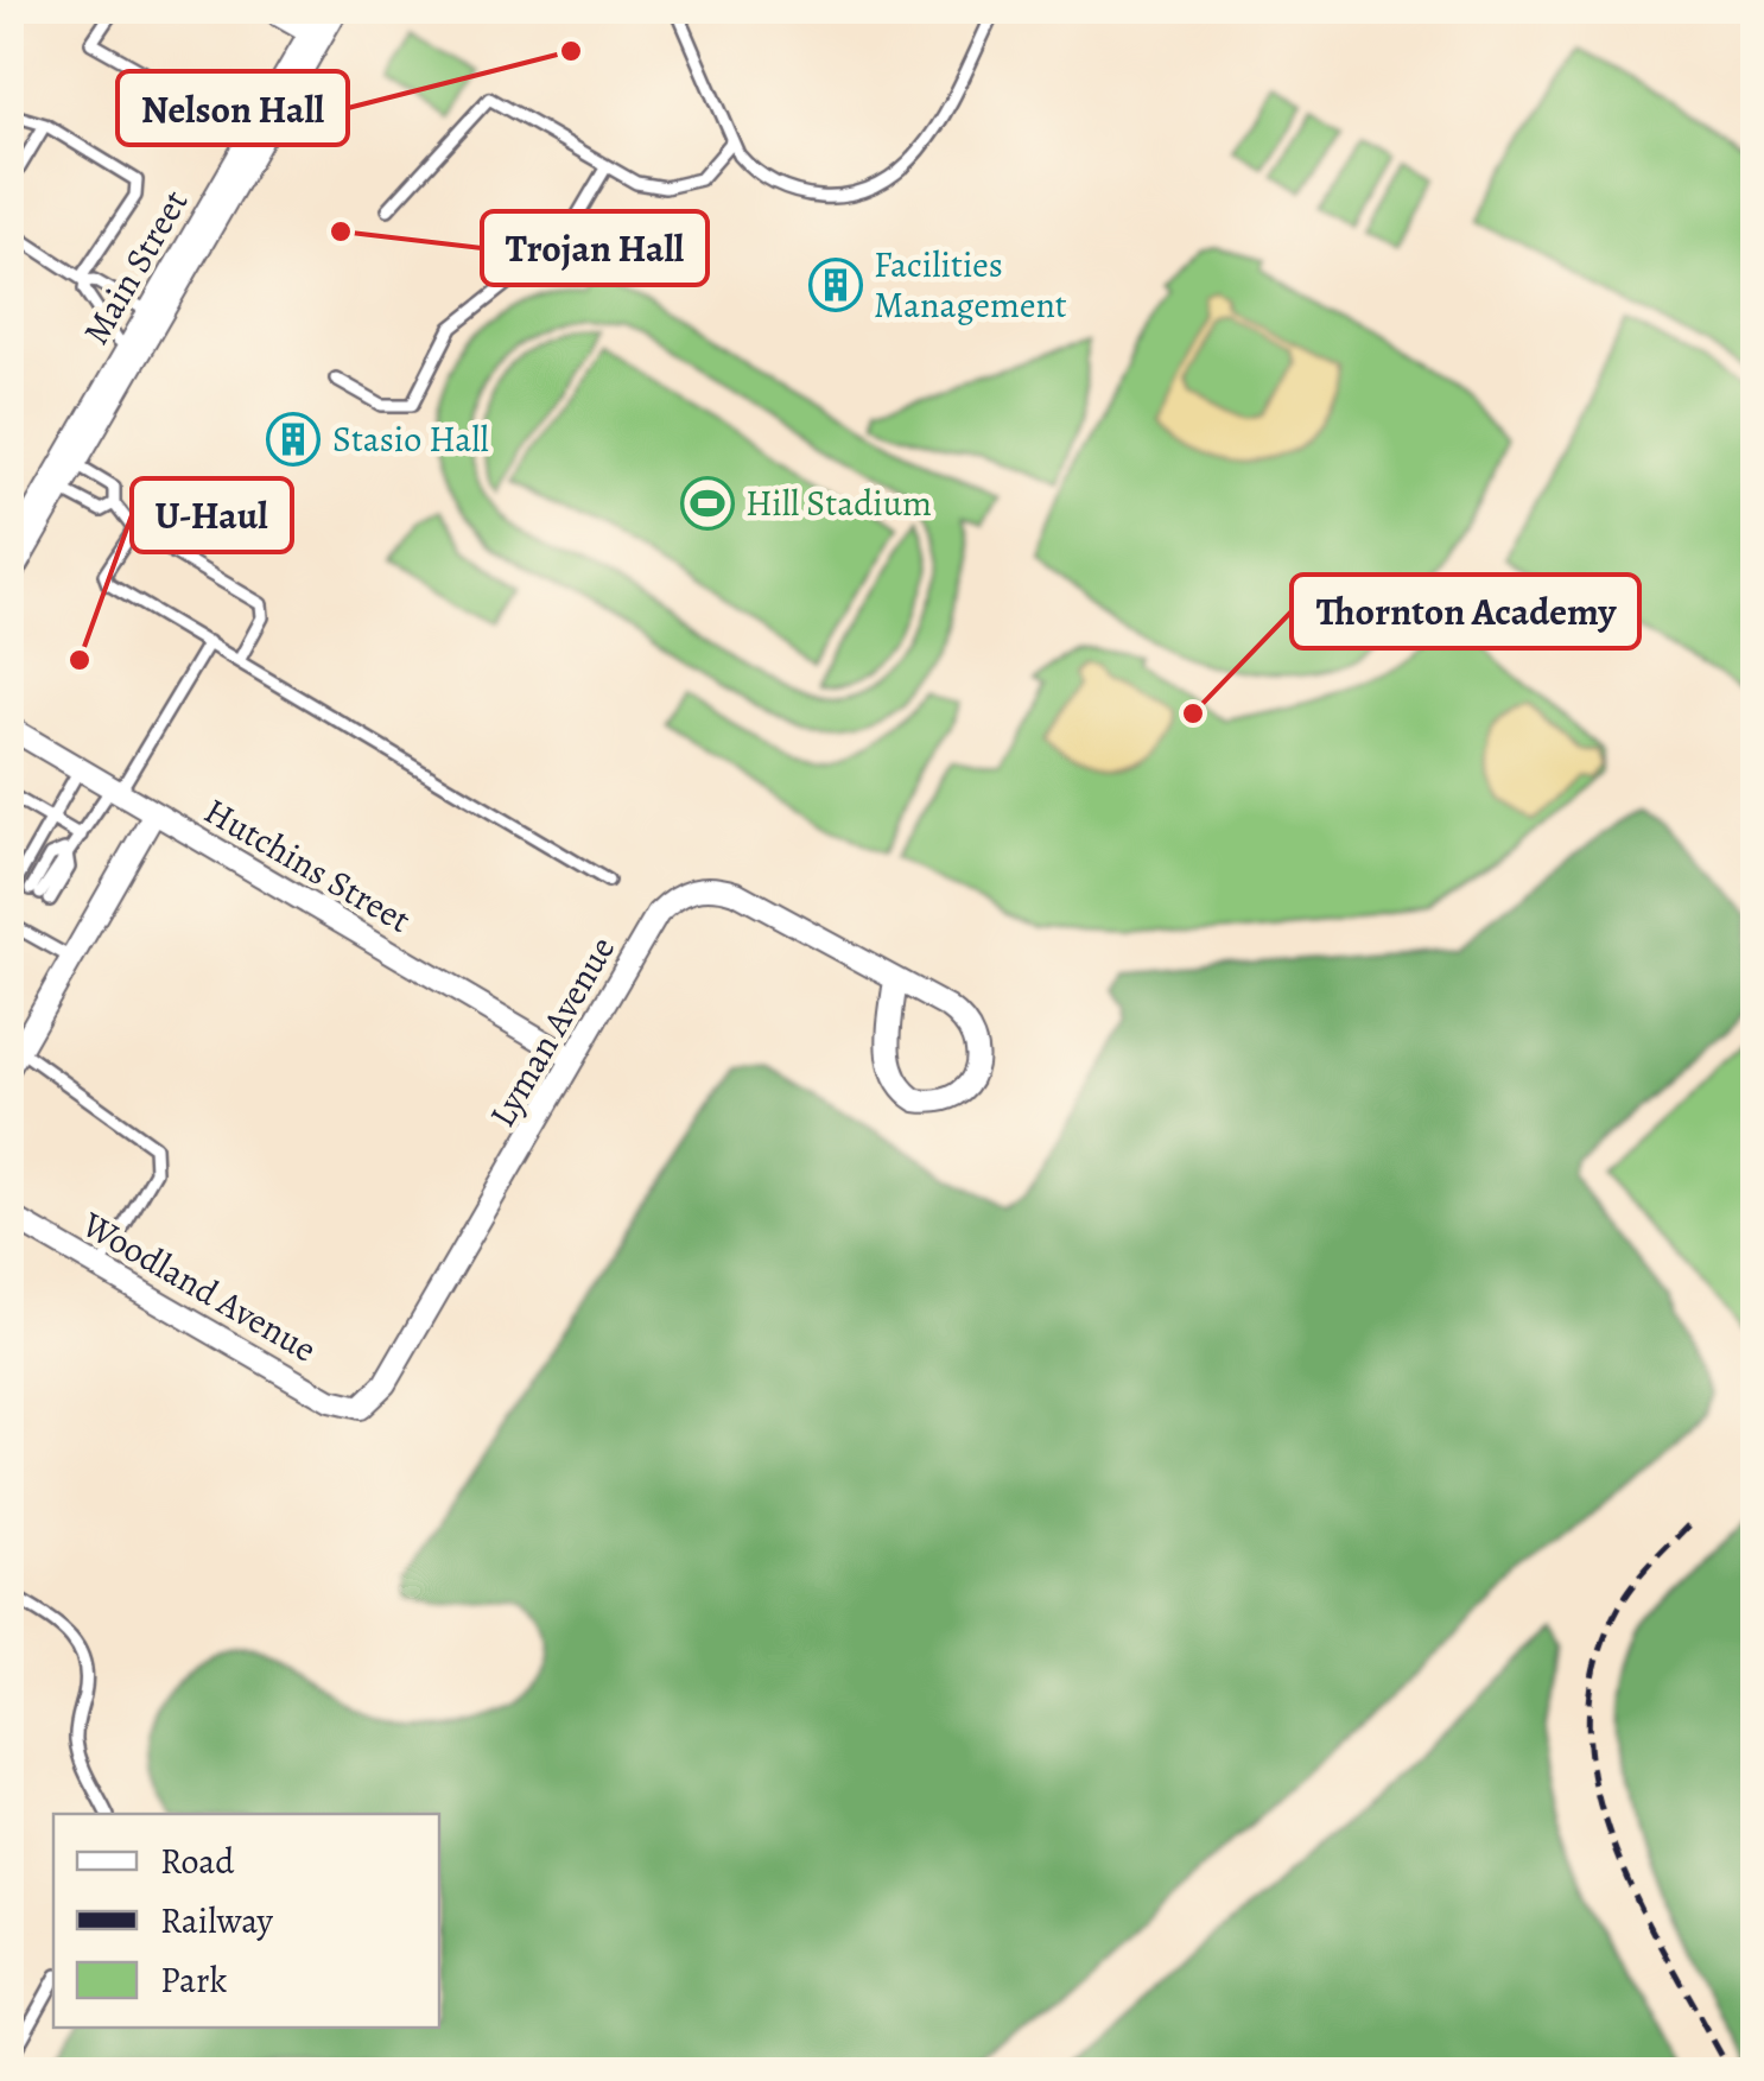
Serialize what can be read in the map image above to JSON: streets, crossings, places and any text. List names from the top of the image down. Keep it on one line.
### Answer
{"streets":{"main road":["Main Street"],"street":["Hutchins Street","Lyman Avenue","Woodland Avenue"]},"crossings":[["Hutchins Street","Lyman Avenue"],["Lyman Avenue","Woodland Avenue"]],"places":{"other":["Nelson Hall","Trojan Hall","U-Haul","Thornton Academy"],"building":["Facilities Management","Stasio Hall"],"sports":["Hill Stadium"]},"legend":["Road","Railway","Park"]}
